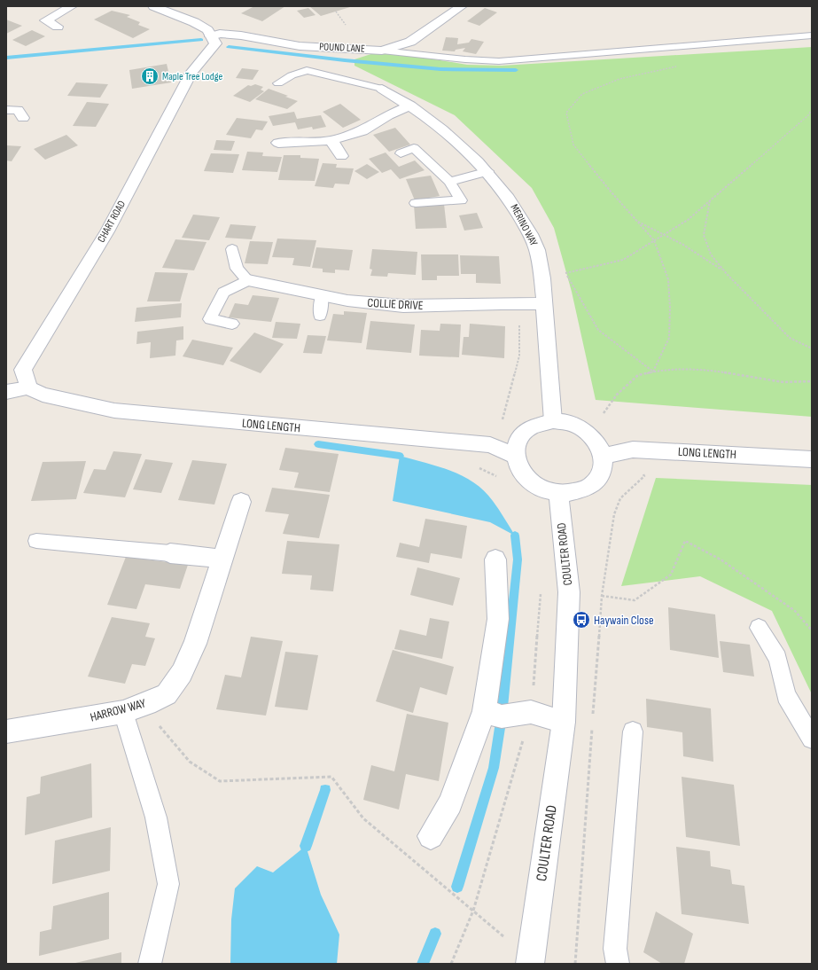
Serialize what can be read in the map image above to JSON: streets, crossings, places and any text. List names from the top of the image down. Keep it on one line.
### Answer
{"streets":{"street":["POUND LANE","CHART ROAD","MERINO WAY","COLLIE DRIVE","LONG LENGTH","COULTER ROAD","HARROW WAY"]},"crossings":[["POUND LANE","CHART ROAD"],["CHART ROAD","LONG LENGTH"],["MERINO WAY","COLLIE DRIVE"],["MERINO WAY","LONG LENGTH"],["MERINO WAY","COULTER ROAD"],["LONG LENGTH","COULTER ROAD"]],"places":{"building":["Maple Tree Lodge"],"bus stop":["Haywain Close"]}}
